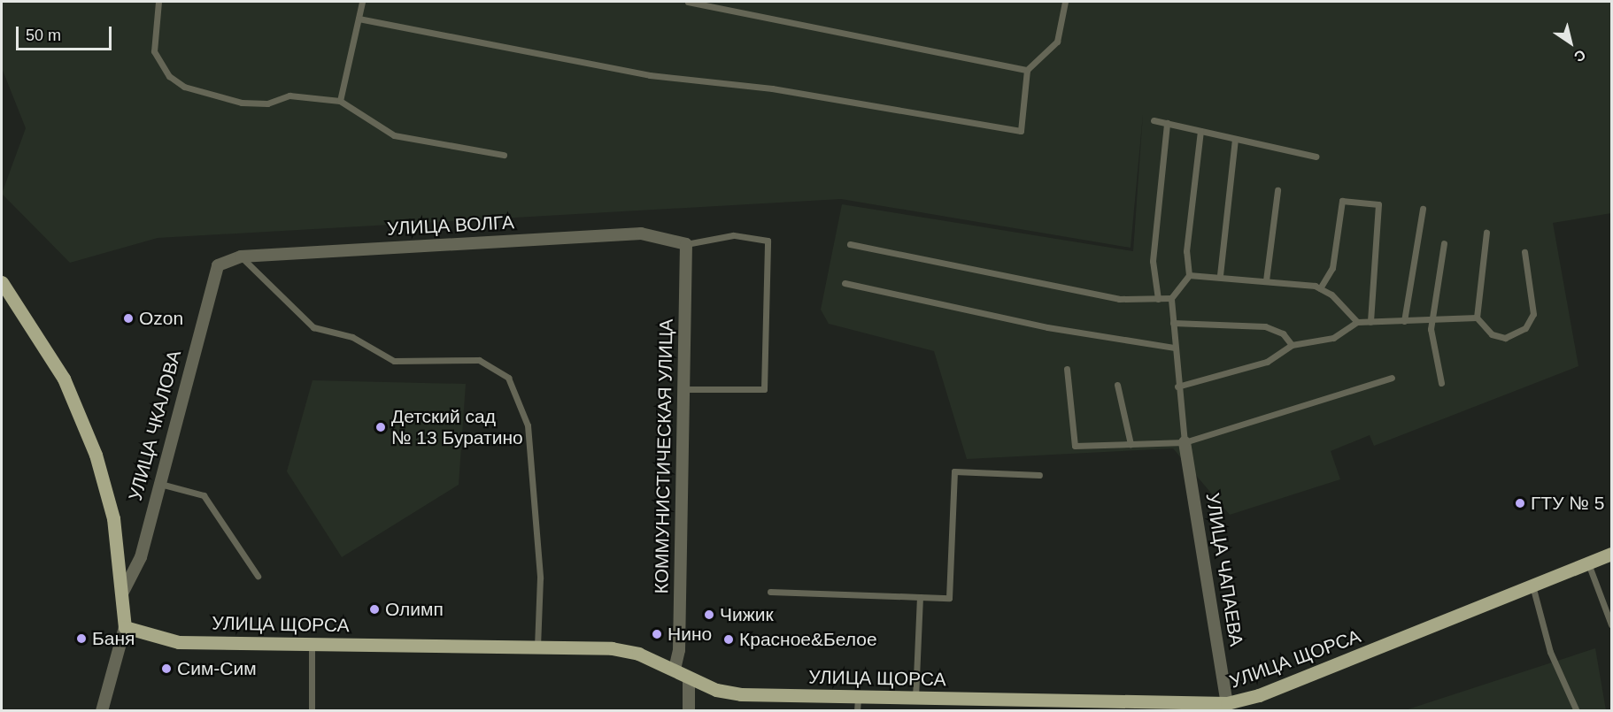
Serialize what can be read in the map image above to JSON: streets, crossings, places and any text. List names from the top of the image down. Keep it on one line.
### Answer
{"streets":{"main road":["УЛИЦА ЩОРСА"],"street":["УЛИЦА ВОЛГА","УЛИЦА ЧКАЛОВА","КОММУНИСТИЧЕСКАЯ УЛИЦА","УЛИЦА ЧАПАЕВА"]},"crossings":[["УЛИЦА ВОЛГА","УЛИЦА ЧКАЛОВА"],["УЛИЦА ВОЛГА","КОММУНИСТИЧЕСКАЯ УЛИЦА"],["КОММУНИСТИЧЕСКАЯ УЛИЦА","УЛИЦА ЩОРСА"],["УЛИЦА ЧАПАЕВА","УЛИЦА ЩОРСА"]],"places":["Ozon","Детский сад № 13 Буратино","ГТУ № 5","Олимп","Чижик","Нино","Баня","Красное&Белое","Сим-Сим"],"scale_bar":"50 m","north":"bottom right"}
